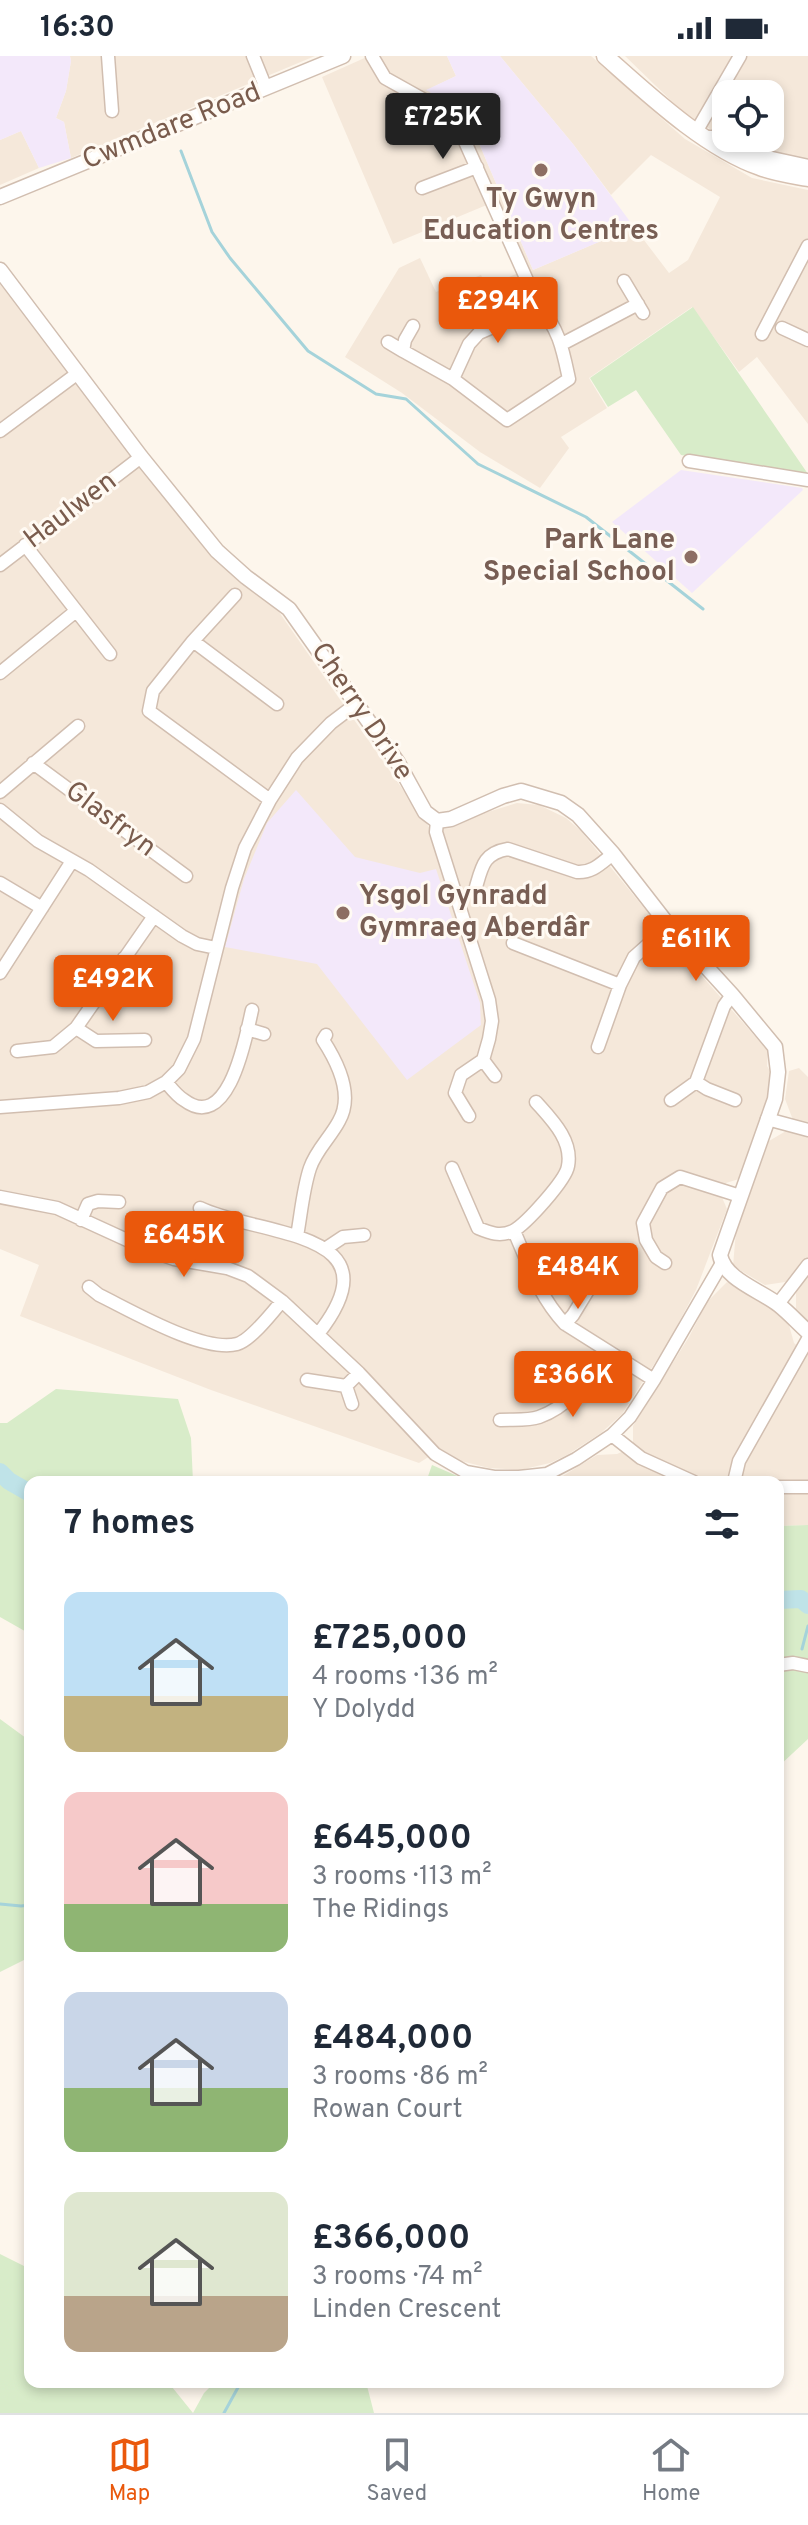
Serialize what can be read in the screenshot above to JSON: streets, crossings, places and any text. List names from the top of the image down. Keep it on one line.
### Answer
{"streets":{"street":["Cwmdare Road","Haulwen","Cherry Drive","Glasfryn"]},"crossings":[["Haulwen","Cherry Drive"]],"places":["Ty Gwyn Education Centres","Park Lane Special School","Ysgol Gynradd Gymraeg Aberdâr"],"page":{"status":"16:30","price":["£725K","£294K","£611K","£492K","£645K","£484K","£366K"],"heading":"7 homes","list":[{"name":"£725,000","note":"4 rooms · 136 m² · Y Dolydd"},{"name":"£645,000","note":"3 rooms · 113 m² · The Ridings"},{"name":"£484,000","note":"3 rooms · 86 m² · Rowan Court"},{"name":"£366,000","note":"3 rooms · 74 m² · Linden Crescent"}],"tabs":["Map","Saved","Home"]}}
